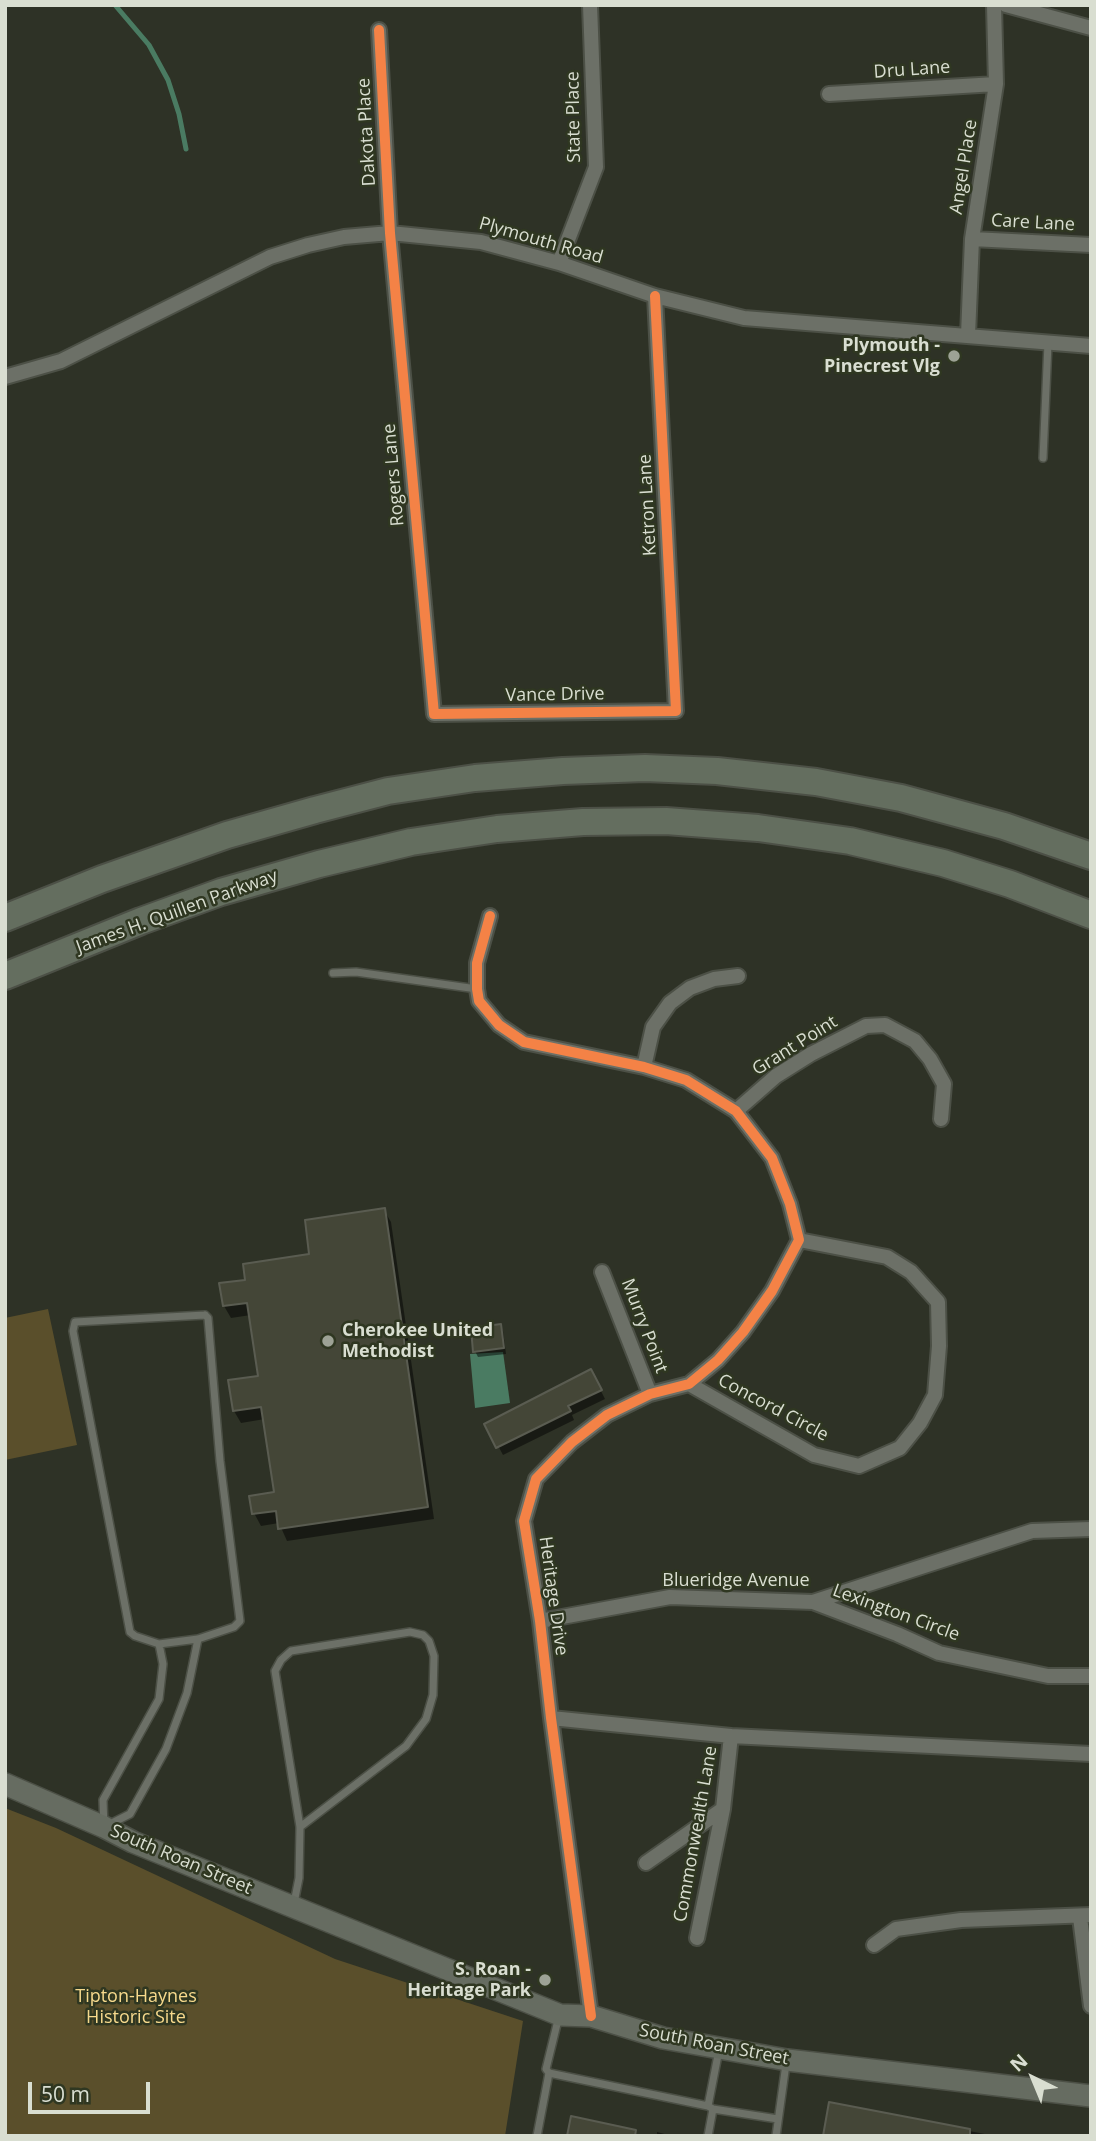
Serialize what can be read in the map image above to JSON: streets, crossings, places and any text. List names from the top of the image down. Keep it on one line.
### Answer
{"streets":{"highway":["James H. Quillen Parkway"],"main road":["South Roan Street"],"street":["Dru Lane","State Place","Dakota Place","Angel Place","Care Lane","Plymouth Road","Rogers Lane","Ketron Lane","Vance Drive","Grant Point","Murry Point","Concord Circle","Blueridge Avenue","Heritage Drive","Lexington Circle","Commonwealth Lane"]},"crossings":[["Dru Lane","Angel Place"],["State Place","Plymouth Road"],["Dakota Place","Plymouth Road"],["Dakota Place","Rogers Lane"],["Angel Place","Care Lane"],["Angel Place","Plymouth Road"],["Plymouth Road","Rogers Lane"],["Plymouth Road","Ketron Lane"],["Rogers Lane","Vance Drive"],["Ketron Lane","Vance Drive"],["Murry Point","Heritage Drive"],["Concord Circle","Heritage Drive"],["Blueridge Avenue","Heritage Drive"],["Blueridge Avenue","Lexington Circle"],["Heritage Drive","South Roan Street"]],"parks":["Tipton-Haynes Historic Site"],"places":["Plymouth - Pinecrest Vlg","Cherokee United Methodist","S. Roan - Heritage Park"],"scale_bar":"50 m","north":"top left"}
